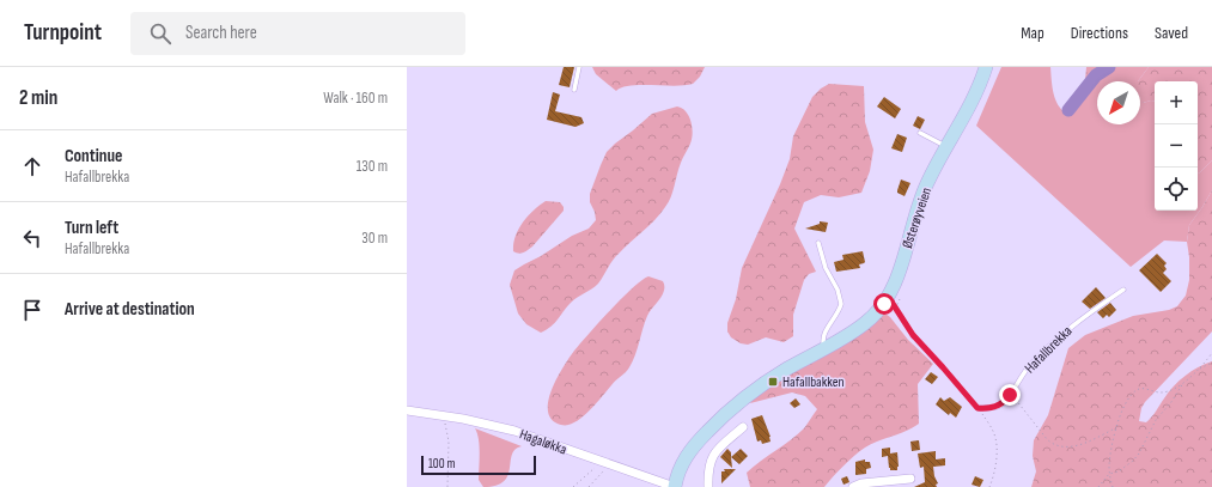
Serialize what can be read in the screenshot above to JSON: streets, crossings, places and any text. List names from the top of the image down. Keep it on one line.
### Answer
{"streets":{"main road":["Østerøyveien"],"street":["Hagaløkka"],"lane":["Hafallbrekka"]},"crossings":[["Østerøyveien","Hagaløkka"]],"places":{"transit":["Hafallbakken"]},"scale_bar":"100 m","north":"bottom left","page":{"header":"Turnpoint","search":"Search here","nav":["Map","Directions","Saved"],"heading":["2 min","Walk · 160 m"],"map_buttons":["+","−"],"list":[["Continue","Hafallbrekka","130 m"],["Turn left","Hafallbrekka","30 m"],"Arrive at destination"],"scale":"100 m"}}
